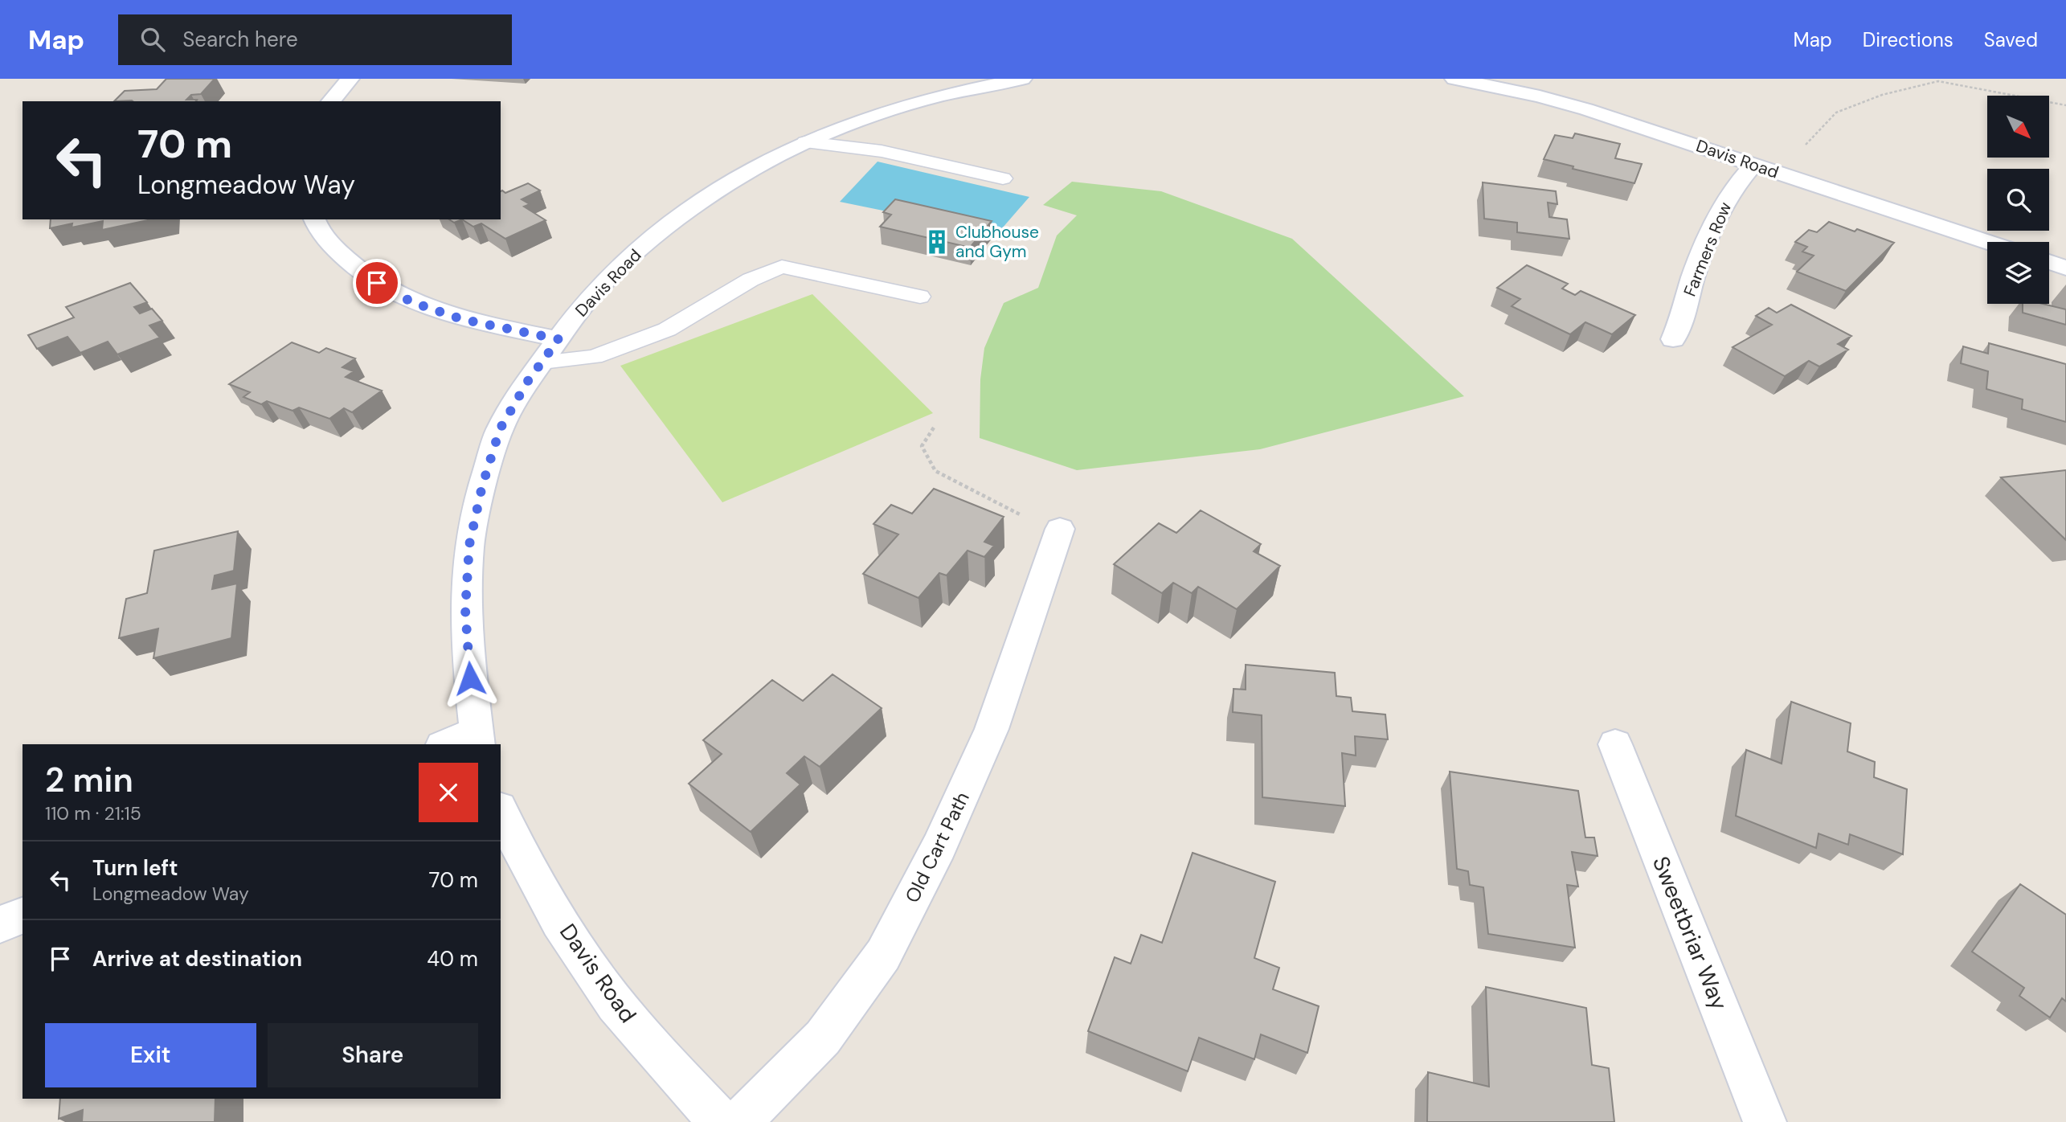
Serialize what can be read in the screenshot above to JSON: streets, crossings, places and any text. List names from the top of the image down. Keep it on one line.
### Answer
{"streets":{"street":["Davis Road","Farmers Row","Old Cart Path","Sweetbriar Way"]},"crossings":[["Davis Road","Farmers Row"]],"places":{"building":["Clubhouse and Gym"]},"north":"bottom right","page":{"header":"Map","search":"Search here","nav":["Map","Directions","Saved"],"turn":["70 m","Longmeadow Way"],"heading":["2 min","110 m · 21:15"],"list":[{"name":"Turn left","note":"Longmeadow Way","value":"70 m"},{"name":"Arrive at destination","value":"40 m"}],"buttons":["Exit","Share"]}}
